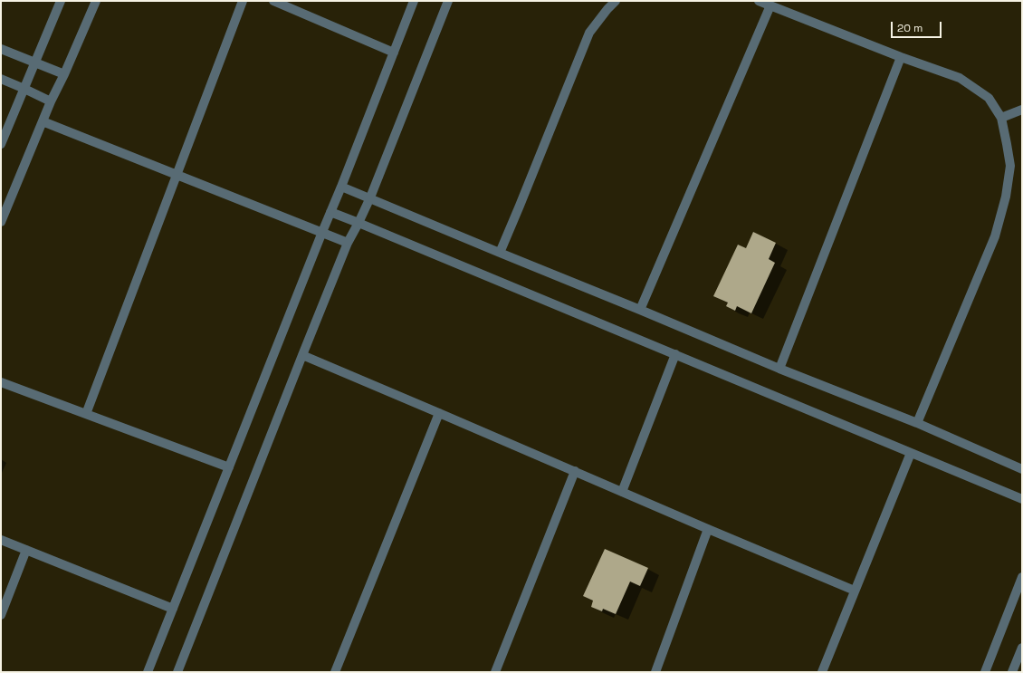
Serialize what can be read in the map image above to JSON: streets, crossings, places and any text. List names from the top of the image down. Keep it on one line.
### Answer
{"scale_bar":"20 m"}
